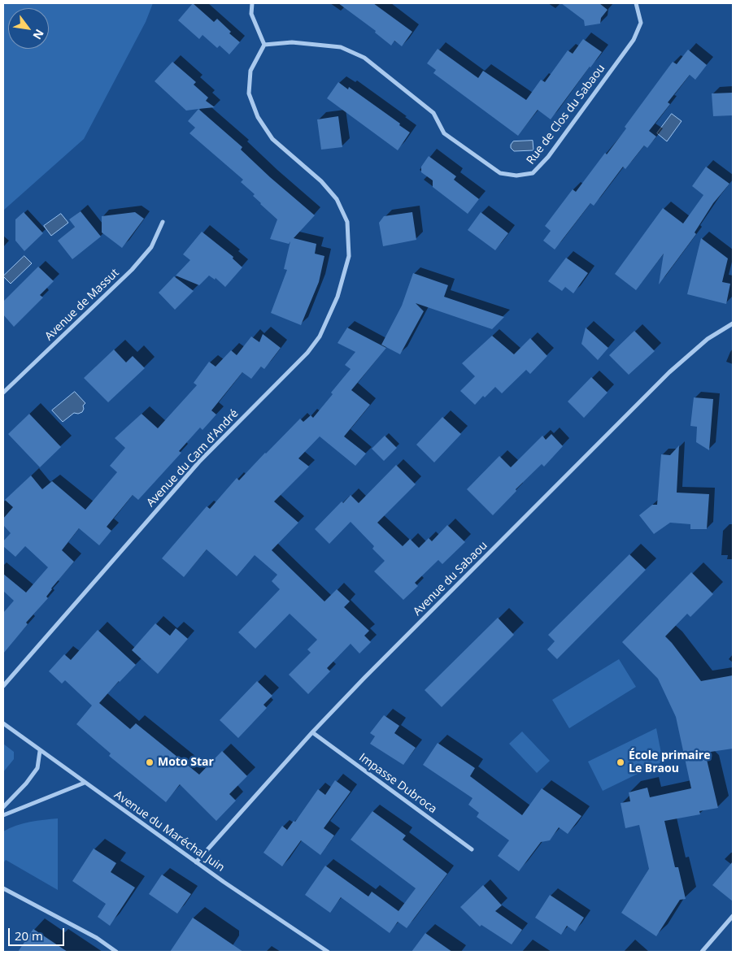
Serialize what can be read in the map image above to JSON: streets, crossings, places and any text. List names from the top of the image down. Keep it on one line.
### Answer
{"streets":{"street":["Rue de Clos du Sabaou","Avenue de Massut","Avenue du Cam d'André","Avenue du Sabaou","Impasse Dubroca","Avenue du Maréchal Juin"]},"crossings":[["Rue de Clos du Sabaou","Avenue du Cam d'André"],["Avenue du Sabaou","Impasse Dubroca"],["Avenue du Sabaou","Avenue du Maréchal Juin"]],"places":["Moto Star","École primaire Le Braou"],"scale_bar":"20 m","north":"bottom right"}
